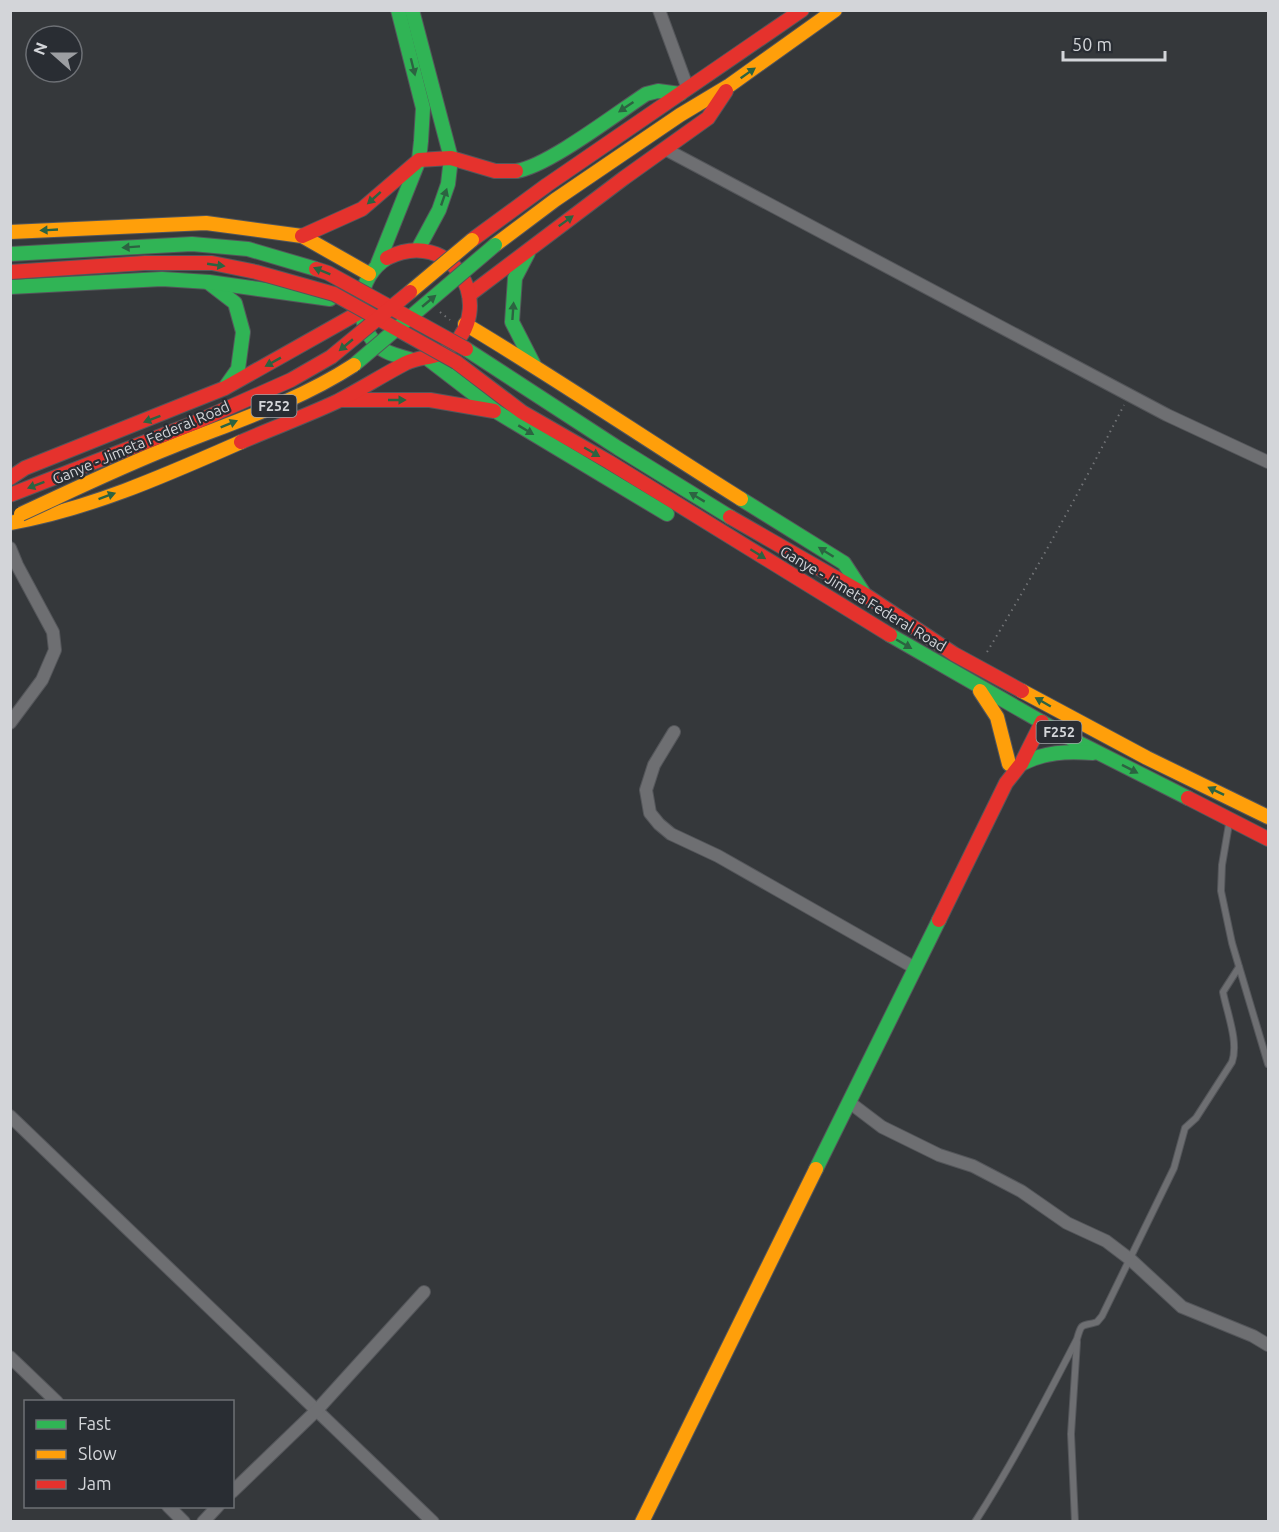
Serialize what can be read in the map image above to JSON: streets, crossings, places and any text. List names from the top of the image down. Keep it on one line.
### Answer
{"streets":{"main road":["F252","Ganye - Jimeta Federal Road"]},"legend":["Fast","Slow","Jam"],"scale_bar":"50 m","north":"left"}
